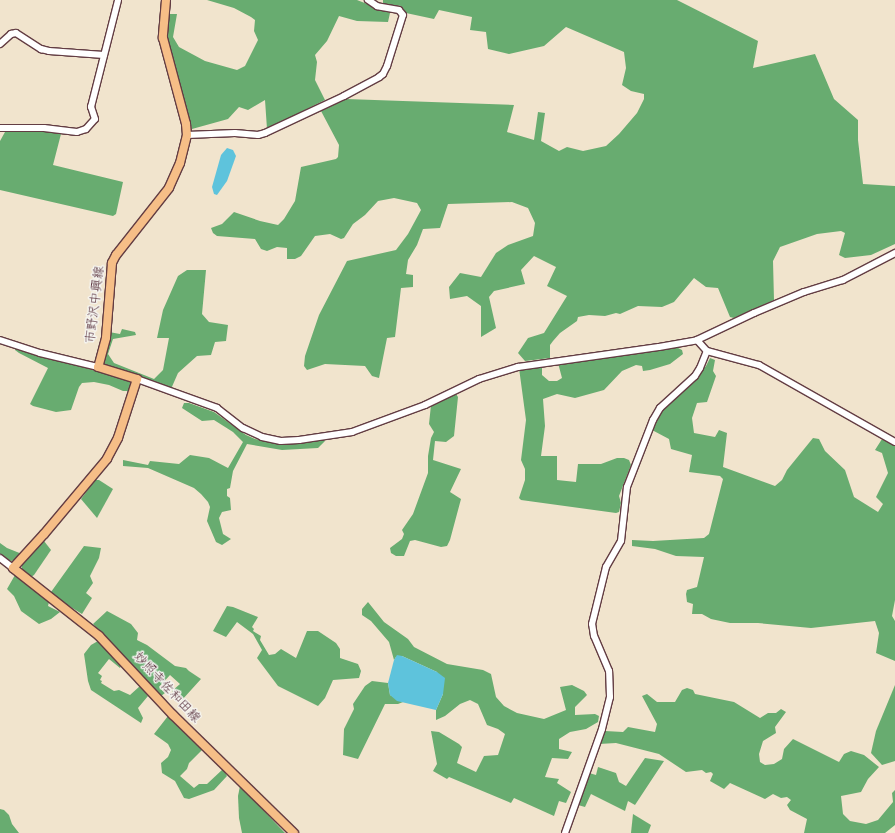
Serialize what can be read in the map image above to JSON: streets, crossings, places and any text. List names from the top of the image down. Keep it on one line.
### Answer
{"streets":{"main road":["市野沢中興線","妙照寺佐和田線"]}}
